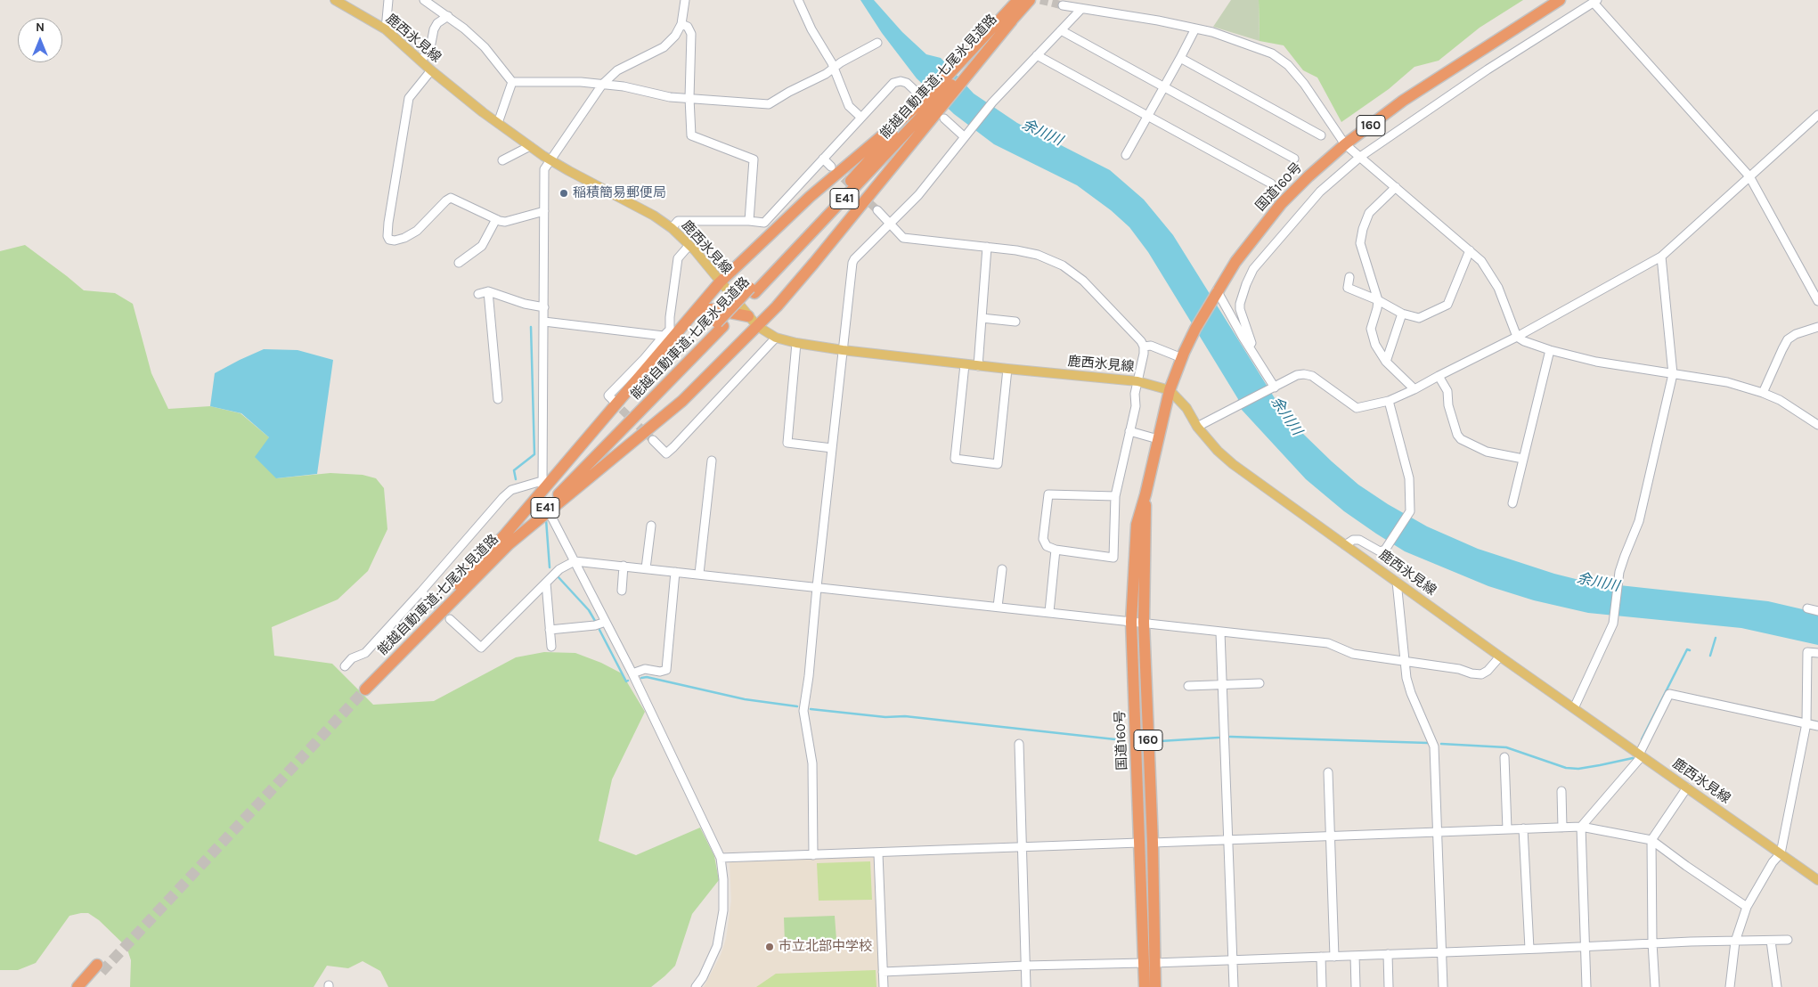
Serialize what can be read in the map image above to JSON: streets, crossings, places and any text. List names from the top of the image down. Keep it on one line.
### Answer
{"streets":{"highway":["能越自動車道;七尾氷見道路","160","国道160号","E41"],"main road":["鹿西氷見線"]},"crossings":[["鹿西氷見線","国道160号"]],"water":["余川川"],"places":["稲積簡易郵便局","市立北部中学校"],"north":"top"}
